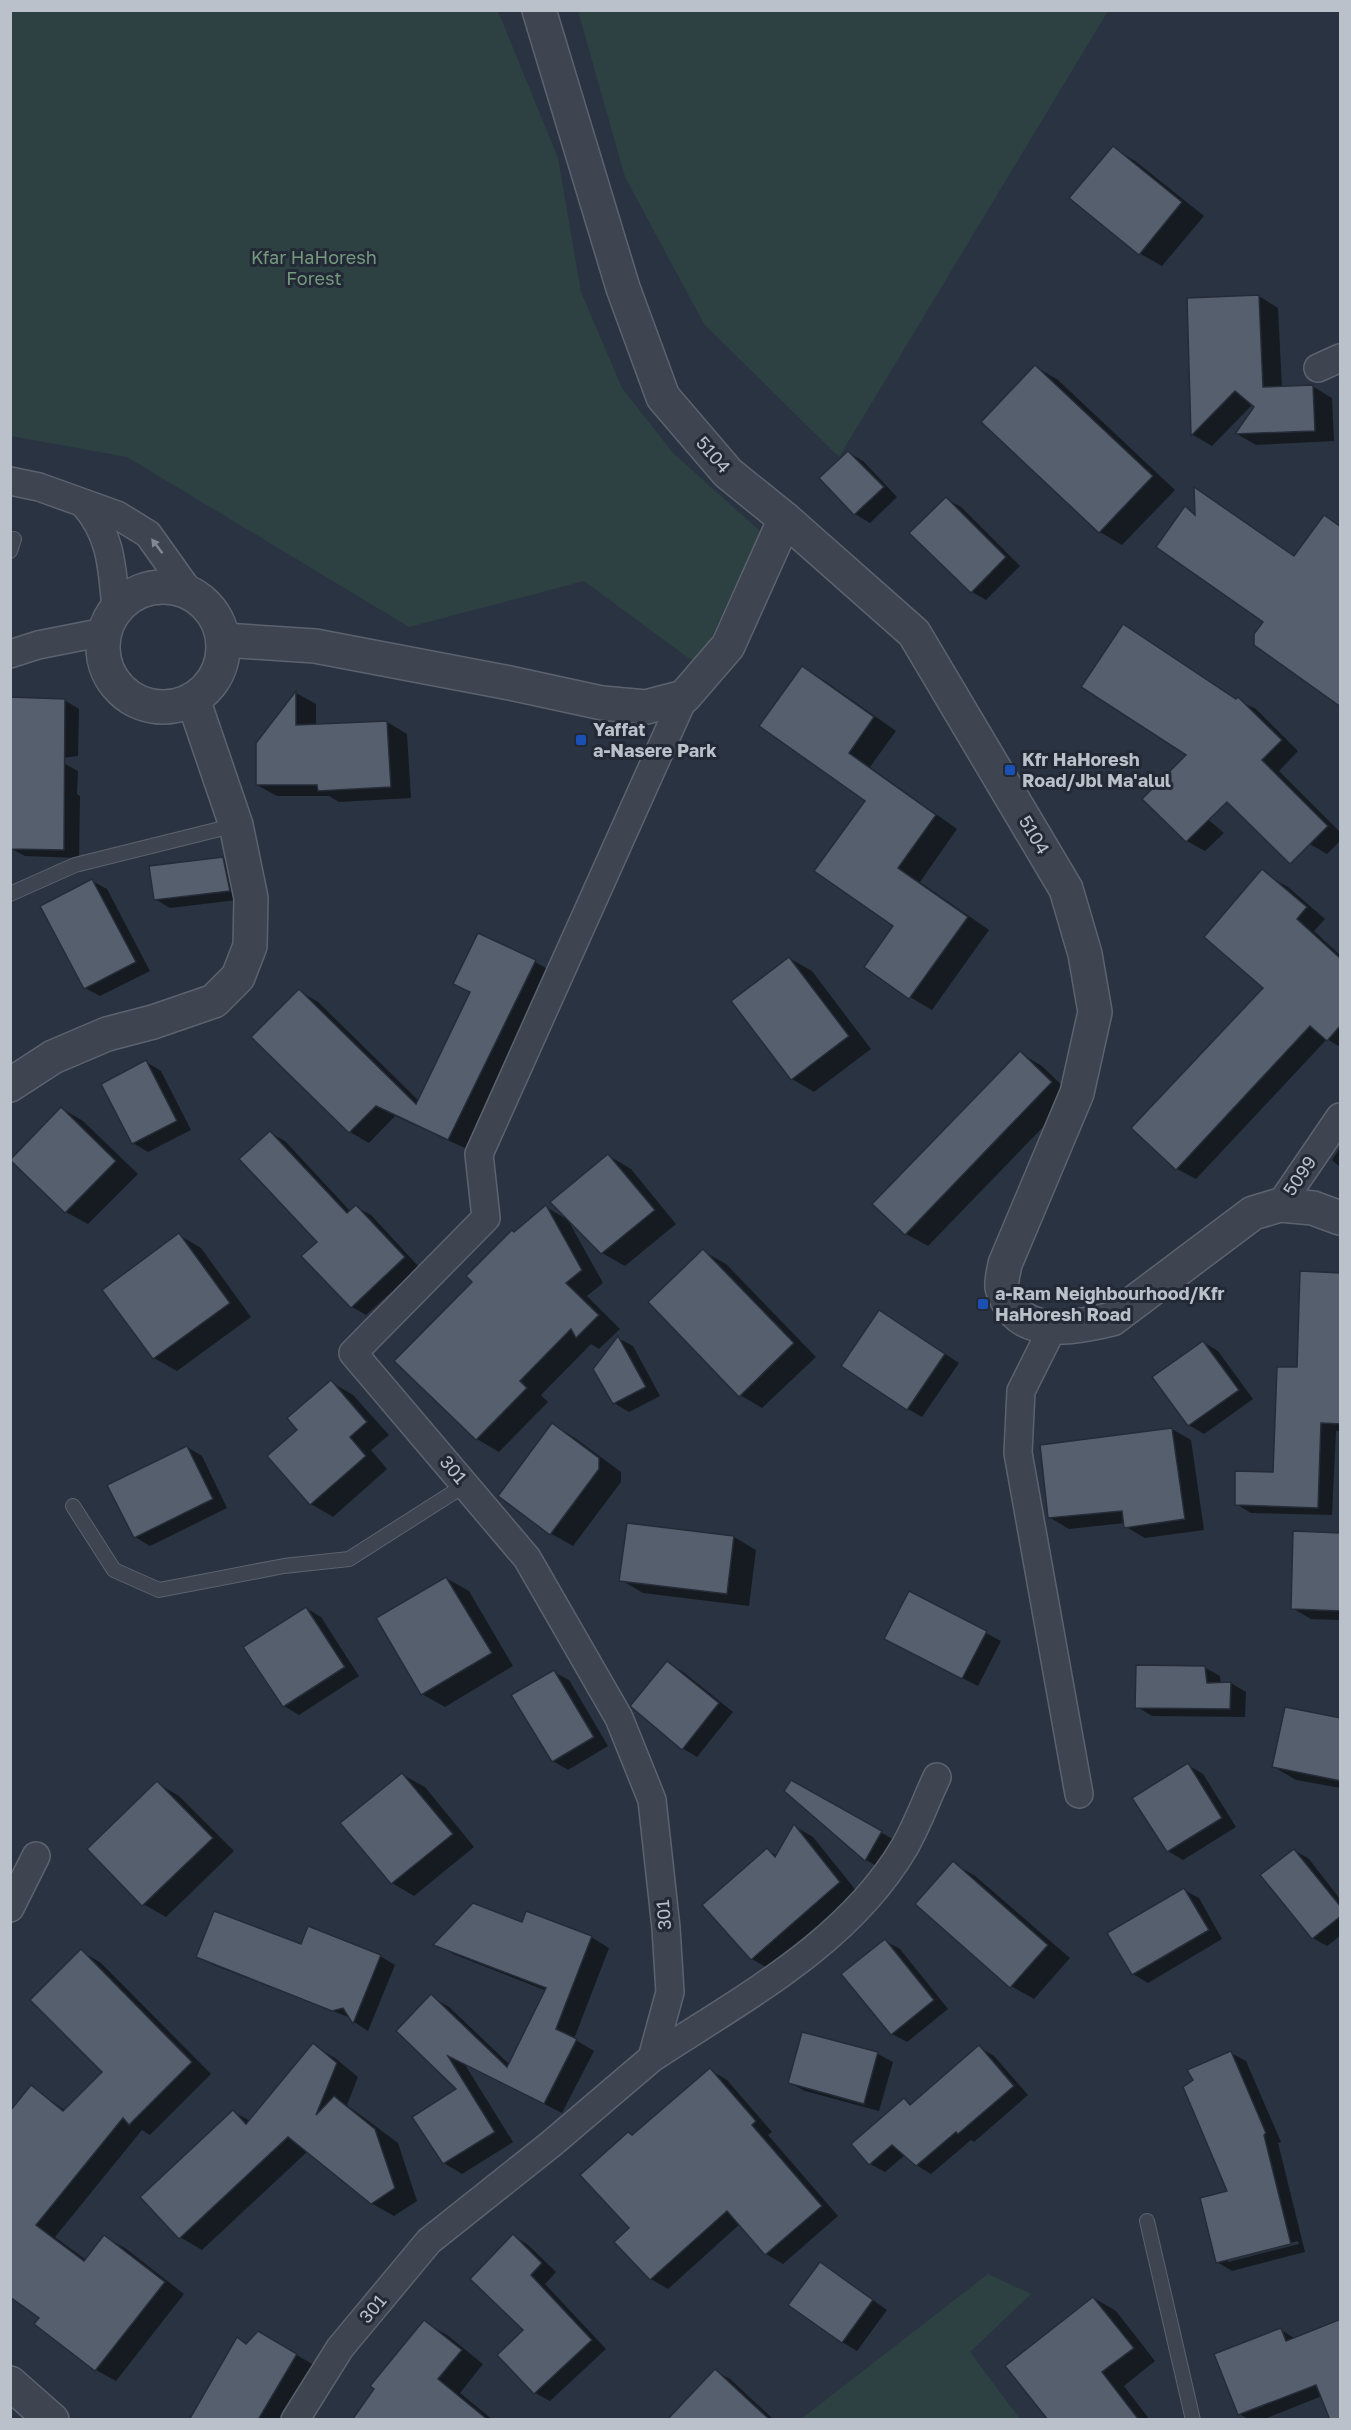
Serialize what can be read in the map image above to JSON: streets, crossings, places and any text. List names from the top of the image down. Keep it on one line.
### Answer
{"streets":{"street":["5104","5099","301"]},"crossings":[["5104","5099"]],"parks":["Kfar HaHoresh Forest"],"places":{"transit":["Yaffat a-Nasere Park","Kfr HaHoresh Road/Jbl Ma'alul","a-Ram Neighbourhood/Kfr HaHoresh Road"]}}
